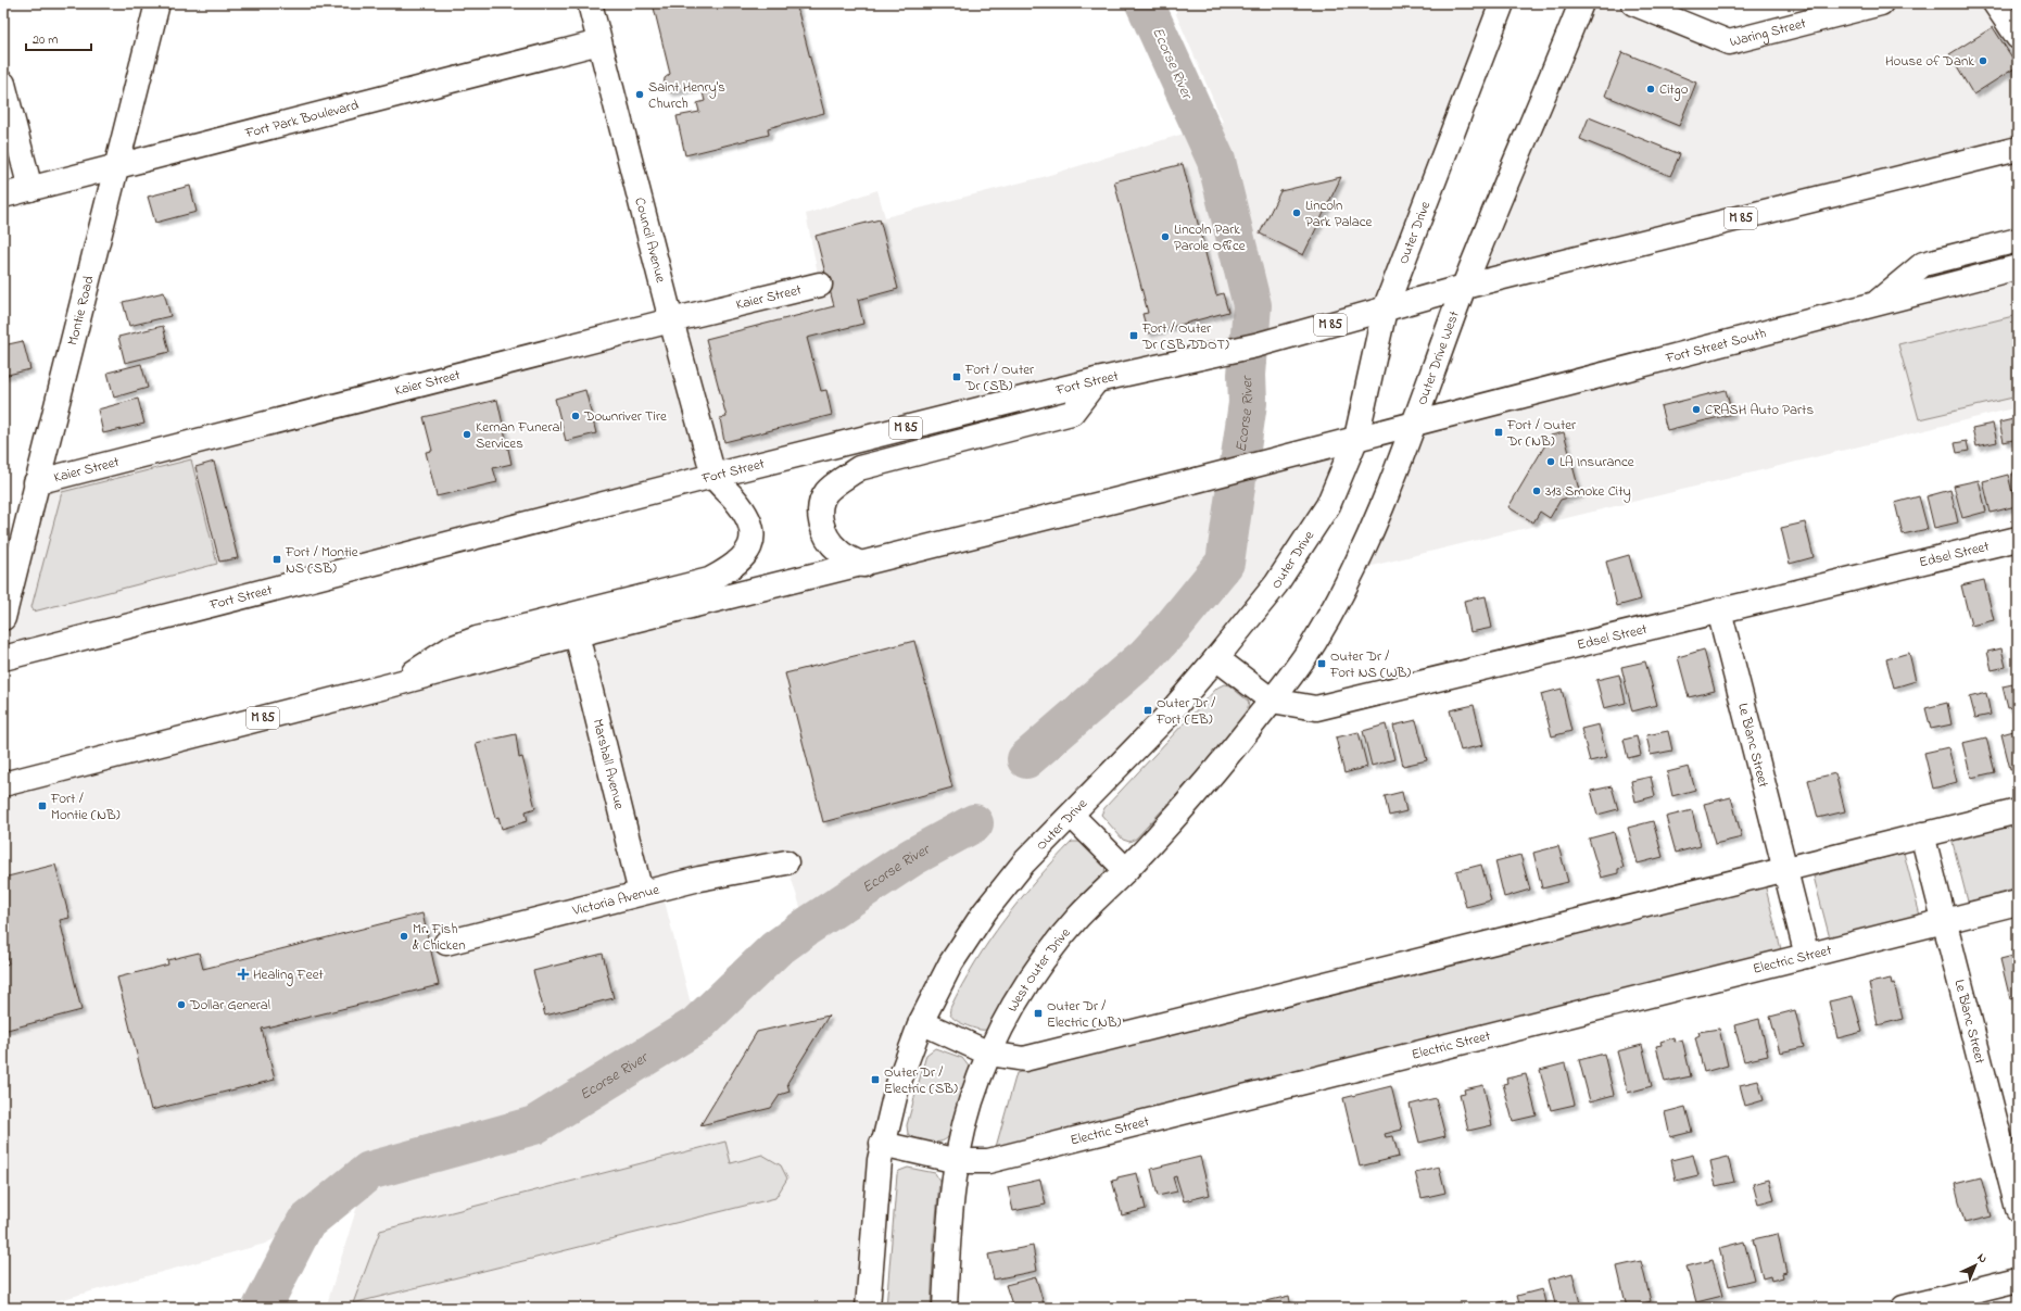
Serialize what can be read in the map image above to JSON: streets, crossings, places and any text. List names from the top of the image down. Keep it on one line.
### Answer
{"streets":{"main road":["Waring Street","Fort Park Boulevard","M 85","Outer Drive","Council Avenue","Kaier Street","Montie Road","Fort Street South","Outer Drive West","Fort Street","Edsel Street","Le Blanc Street","Marshall Avenue","Victoria Avenue","Electric Street","West Outer Drive"]},"crossings":[["Fort Park Boulevard","Council Avenue"],["Fort Park Boulevard","Montie Road"],["M 85","Outer Drive"],["M 85","Fort Street South"],["M 85","Outer Drive West"],["M 85","Fort Street"],["M 85","Marshall Avenue"],["Outer Drive","Fort Street"],["Outer Drive","Edsel Street"],["Council Avenue","Kaier Street"],["Council Avenue","Fort Street"],["Kaier Street","Montie Road"],["Fort Street South","Outer Drive West"],["Outer Drive West","Fort Street"],["Outer Drive West","Edsel Street"],["Outer Drive West","West Outer Drive"],["Edsel Street","Le Blanc Street"],["Edsel Street","West Outer Drive"],["Le Blanc Street","Electric Street"],["Marshall Avenue","Victoria Avenue"],["Electric Street","West Outer Drive"]],"water":["Ecorse River"],"places":{"other":["House of Dank","Citgo","Saint Henry's Church","Lincoln Park Palace","Lincoln Park Parole Office","CRASH Auto Parts","Downriver Tire","Kernan Funeral Services","LA Insurance","313 Smoke City","Mr. Fish & Chicken","Dollar General"],"transit":["Fort / Outer Dr (SB DDOT)","Fort / Outer Dr (SB)","Fort / Outer Dr (NB)","Fort / Montie NS (SB)","Outer Dr / Fort NS (WB)","Outer Dr / Fort (EB)","Fort / Montie (NB)","Outer Dr / Electric (NB)","Outer Dr / Electric (SB)"],"health":["Healing Feet"]},"scale_bar":"20 m","north":"top right"}
